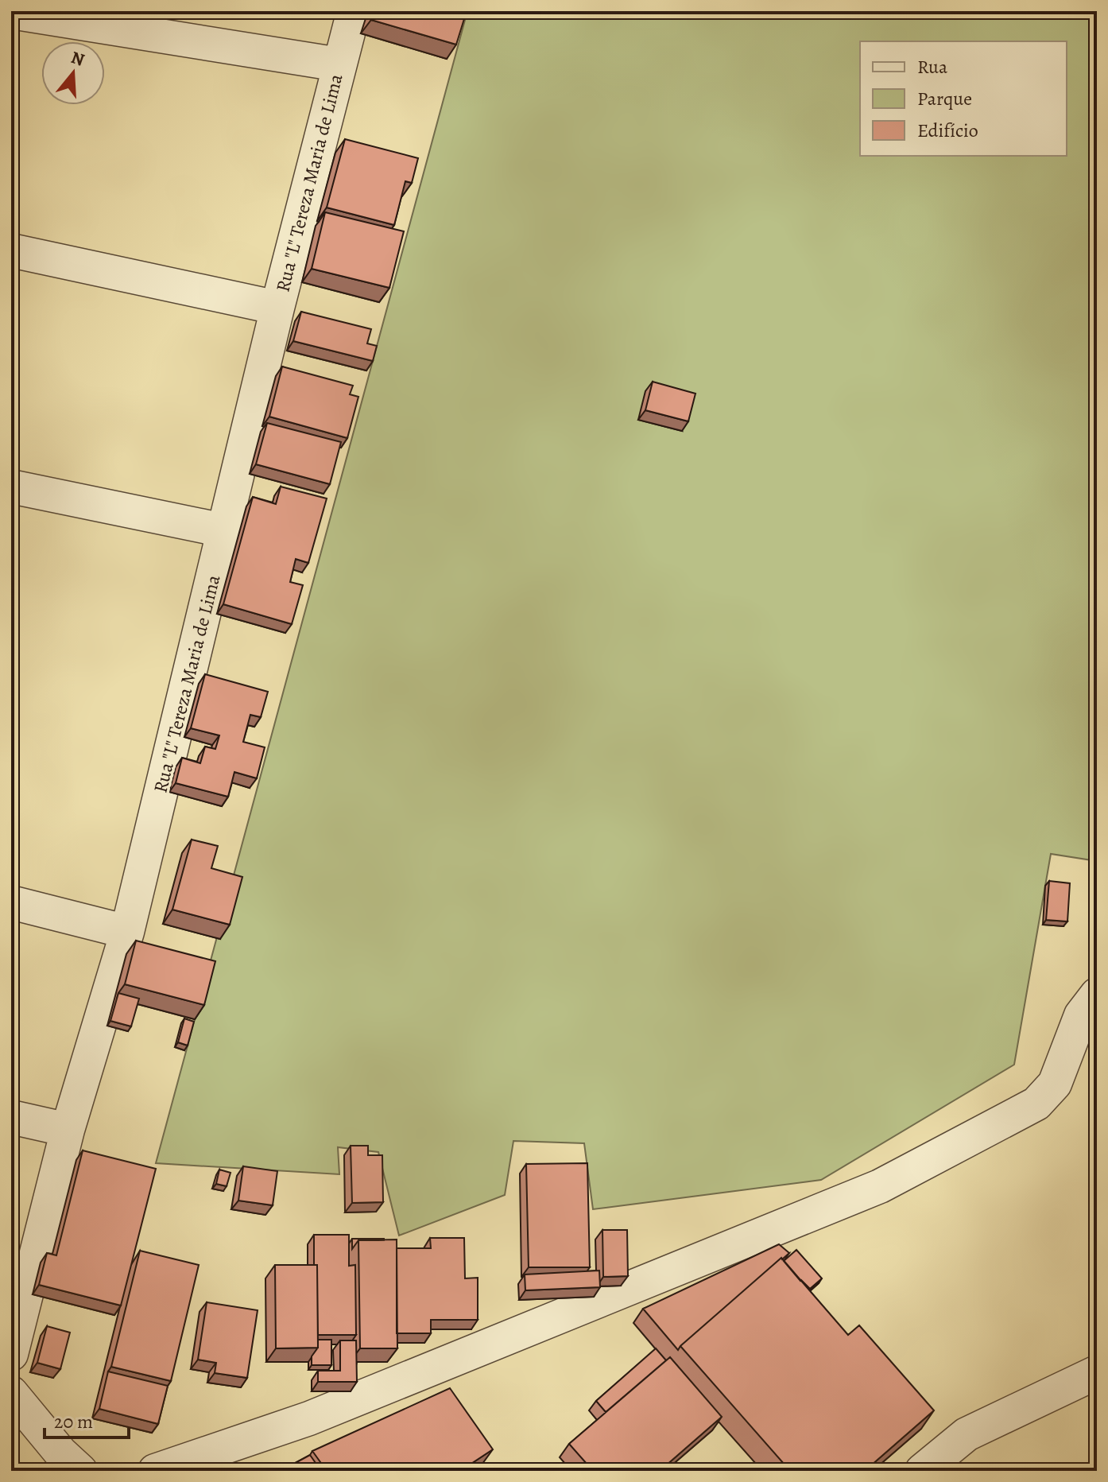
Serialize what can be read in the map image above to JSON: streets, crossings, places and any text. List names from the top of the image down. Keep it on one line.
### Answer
{"streets":{"street":["Rua \"L\" Tereza Maria de Lima"]},"legend":["Rua","Parque","Edifício"],"scale_bar":"20 m","north":"top"}
